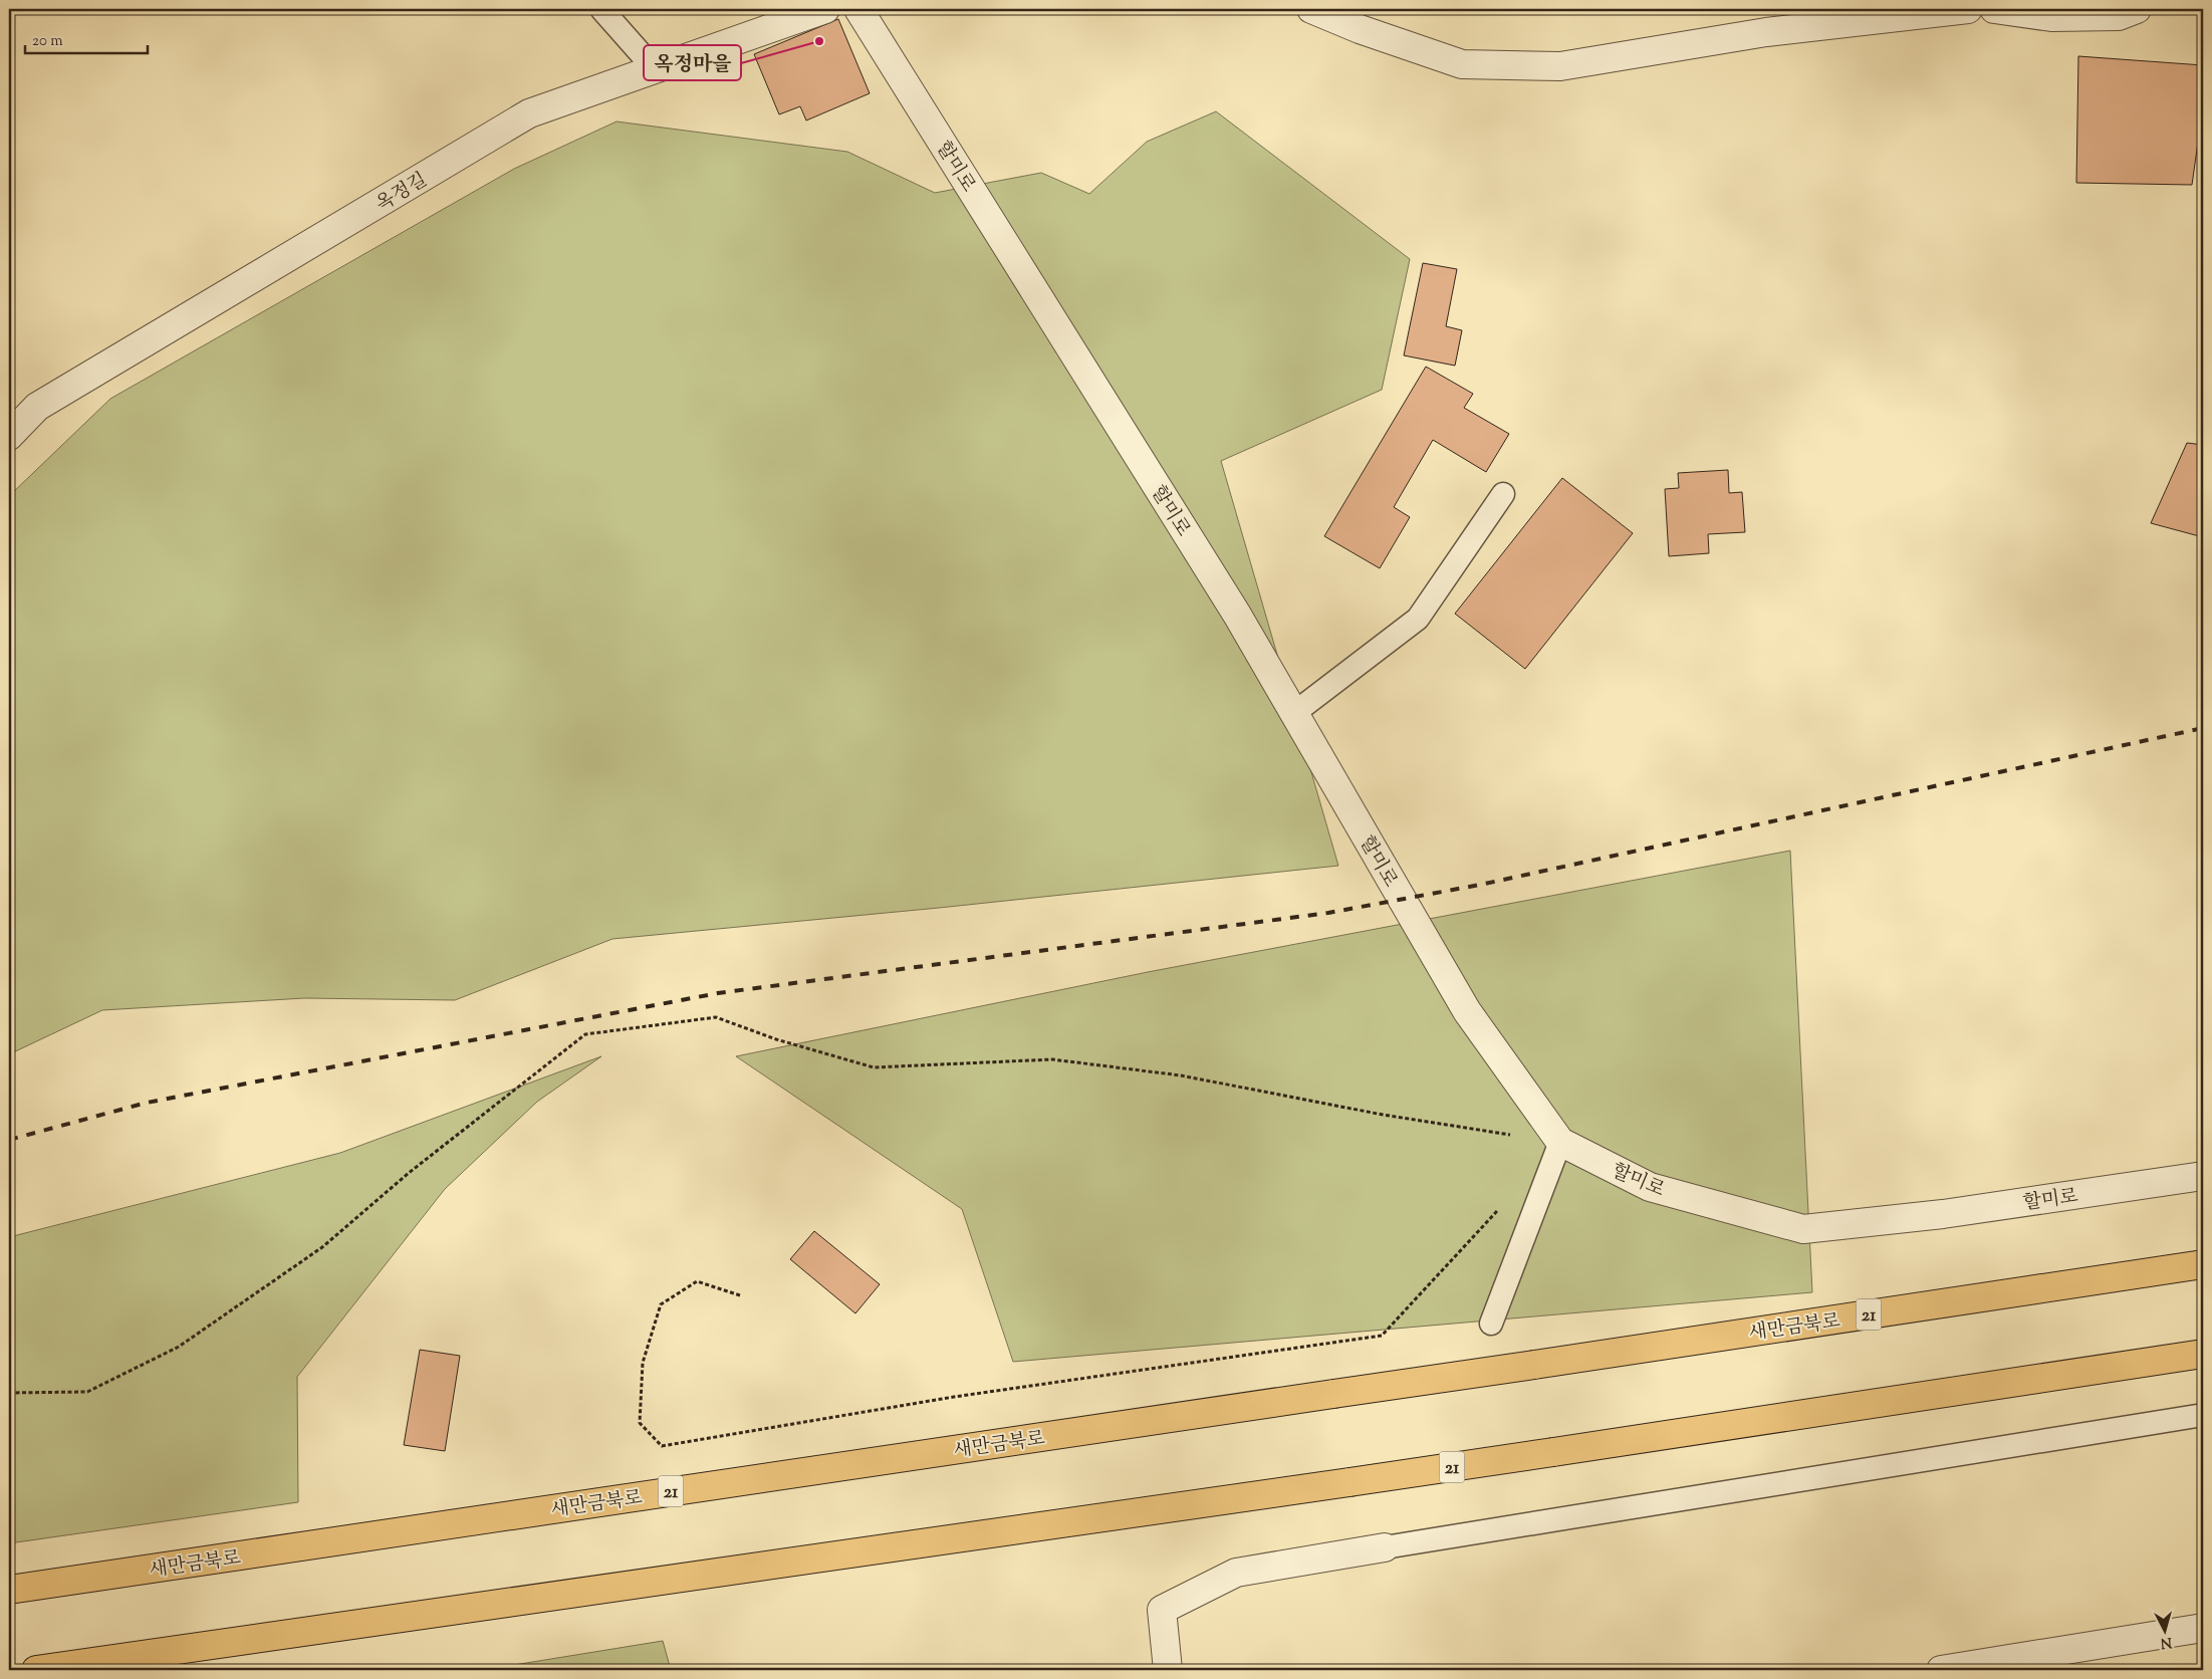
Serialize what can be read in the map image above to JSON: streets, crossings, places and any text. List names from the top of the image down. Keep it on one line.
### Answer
{"streets":{"highway":["21","새만금북로"],"street":["할미로","옥정길"]},"places":["옥정마을"],"scale_bar":"20 m","north":"bottom"}
